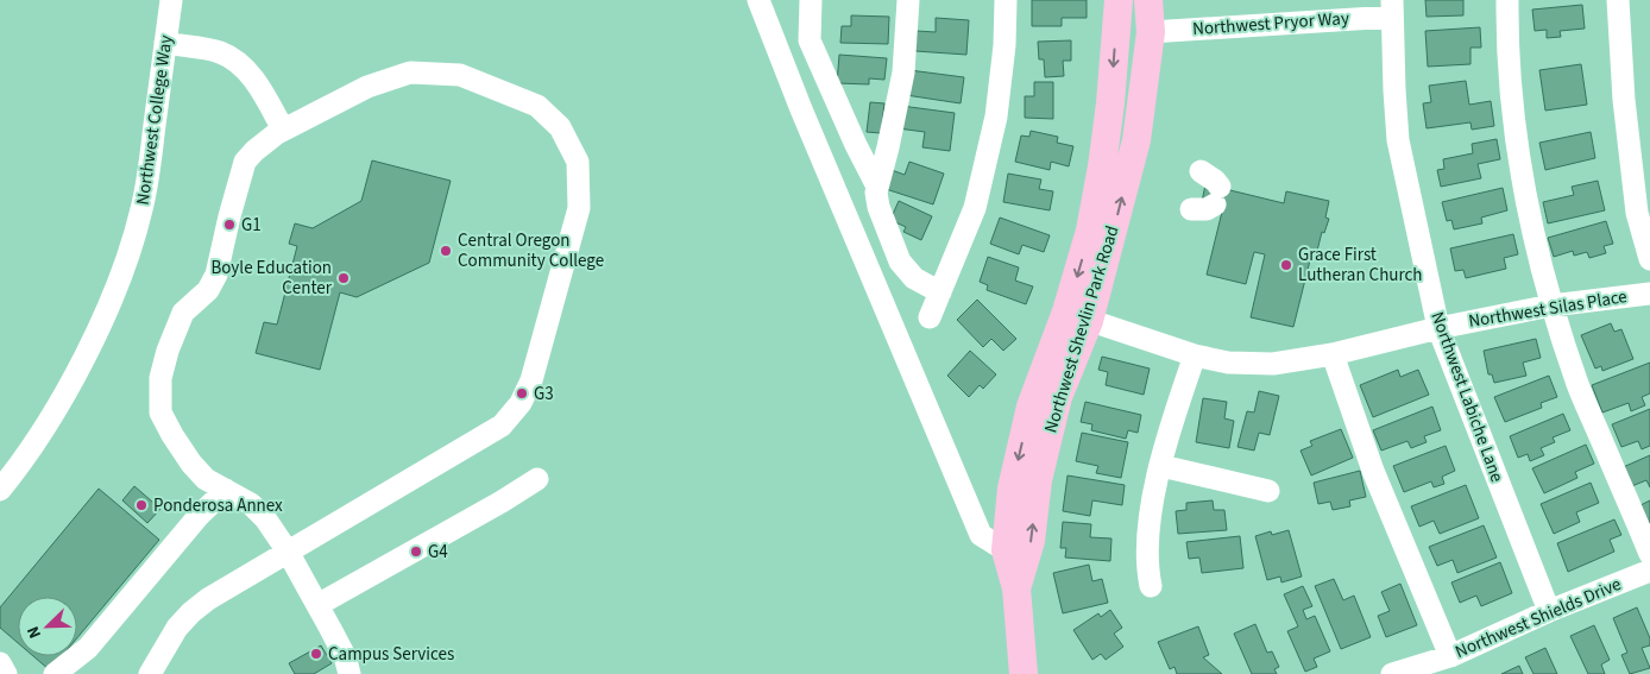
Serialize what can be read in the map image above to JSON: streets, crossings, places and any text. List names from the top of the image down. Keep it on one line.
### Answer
{"streets":{"main road":["Northwest Shevlin Park Road"],"street":["Northwest Pryor Way","Northwest College Way","Northwest Silas Place","Northwest Labiche Lane","Northwest Shields Drive"]},"crossings":[["Northwest Pryor Way","Northwest Shevlin Park Road"],["Northwest Pryor Way","Northwest Labiche Lane"],["Northwest Silas Place","Northwest Shevlin Park Road"],["Northwest Silas Place","Northwest Labiche Lane"],["Northwest Labiche Lane","Northwest Shields Drive"]],"places":["G1","Central Oregon Community College","Grace First Lutheran Church","Boyle Education Center","G3","Ponderosa Annex","G4","Campus Services"],"north":"bottom left"}
